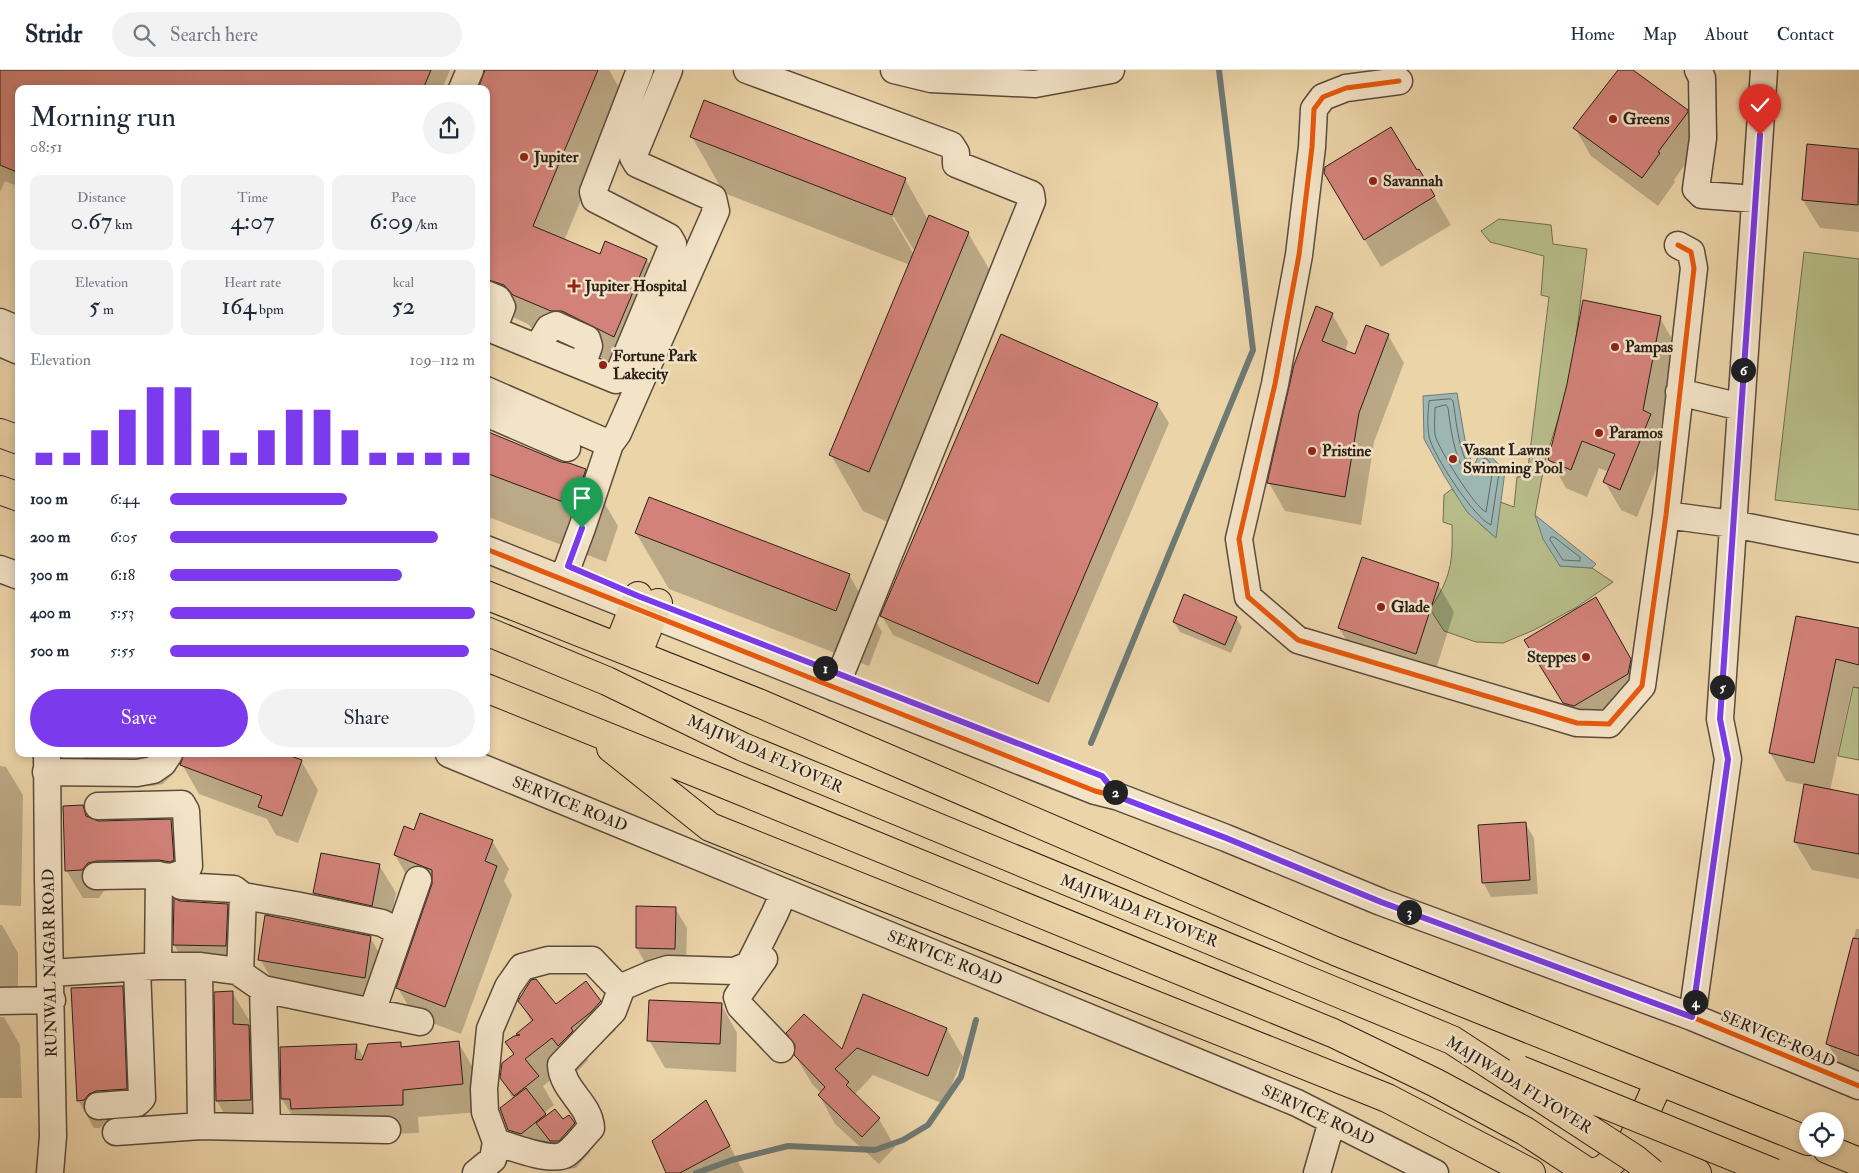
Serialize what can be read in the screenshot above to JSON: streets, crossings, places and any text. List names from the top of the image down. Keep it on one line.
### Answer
{"streets":{"highway":["MAJIWADA FLYOVER"],"street":["SERVICE ROAD","RUNWAL NAGAR ROAD"]},"places":{"other":["Greens","Jupiter","Savannah","Pampas","Fortune Park Lakecity","Paramos","Pristine","Vasant Lawns Swimming Pool","Glade","Steppes"],"health":["Jupiter Hospital"]},"page":{"header":"Stridr","search":"Search here","nav":["Home","Map","About","Contact"],"heading":["Morning run","08:51"],"stats":[["Distance","0.67 km"],["Time","4:07"],["Pace","6:09 /km"],["Elevation","5 m"],["Heart rate","164 bpm"],["kcal","52"]],"chart":["Elevation","109–112 m"],"pins":["6","1","5","2","3","4"],"list":[{"name":"100 m","note":"6:44"},{"name":"200 m","note":"6:05"},{"name":"300 m","note":"6:18"},{"name":"400 m","note":"5:53"},{"name":"500 m","note":"5:55"}],"buttons":["Save","Share"]}}
